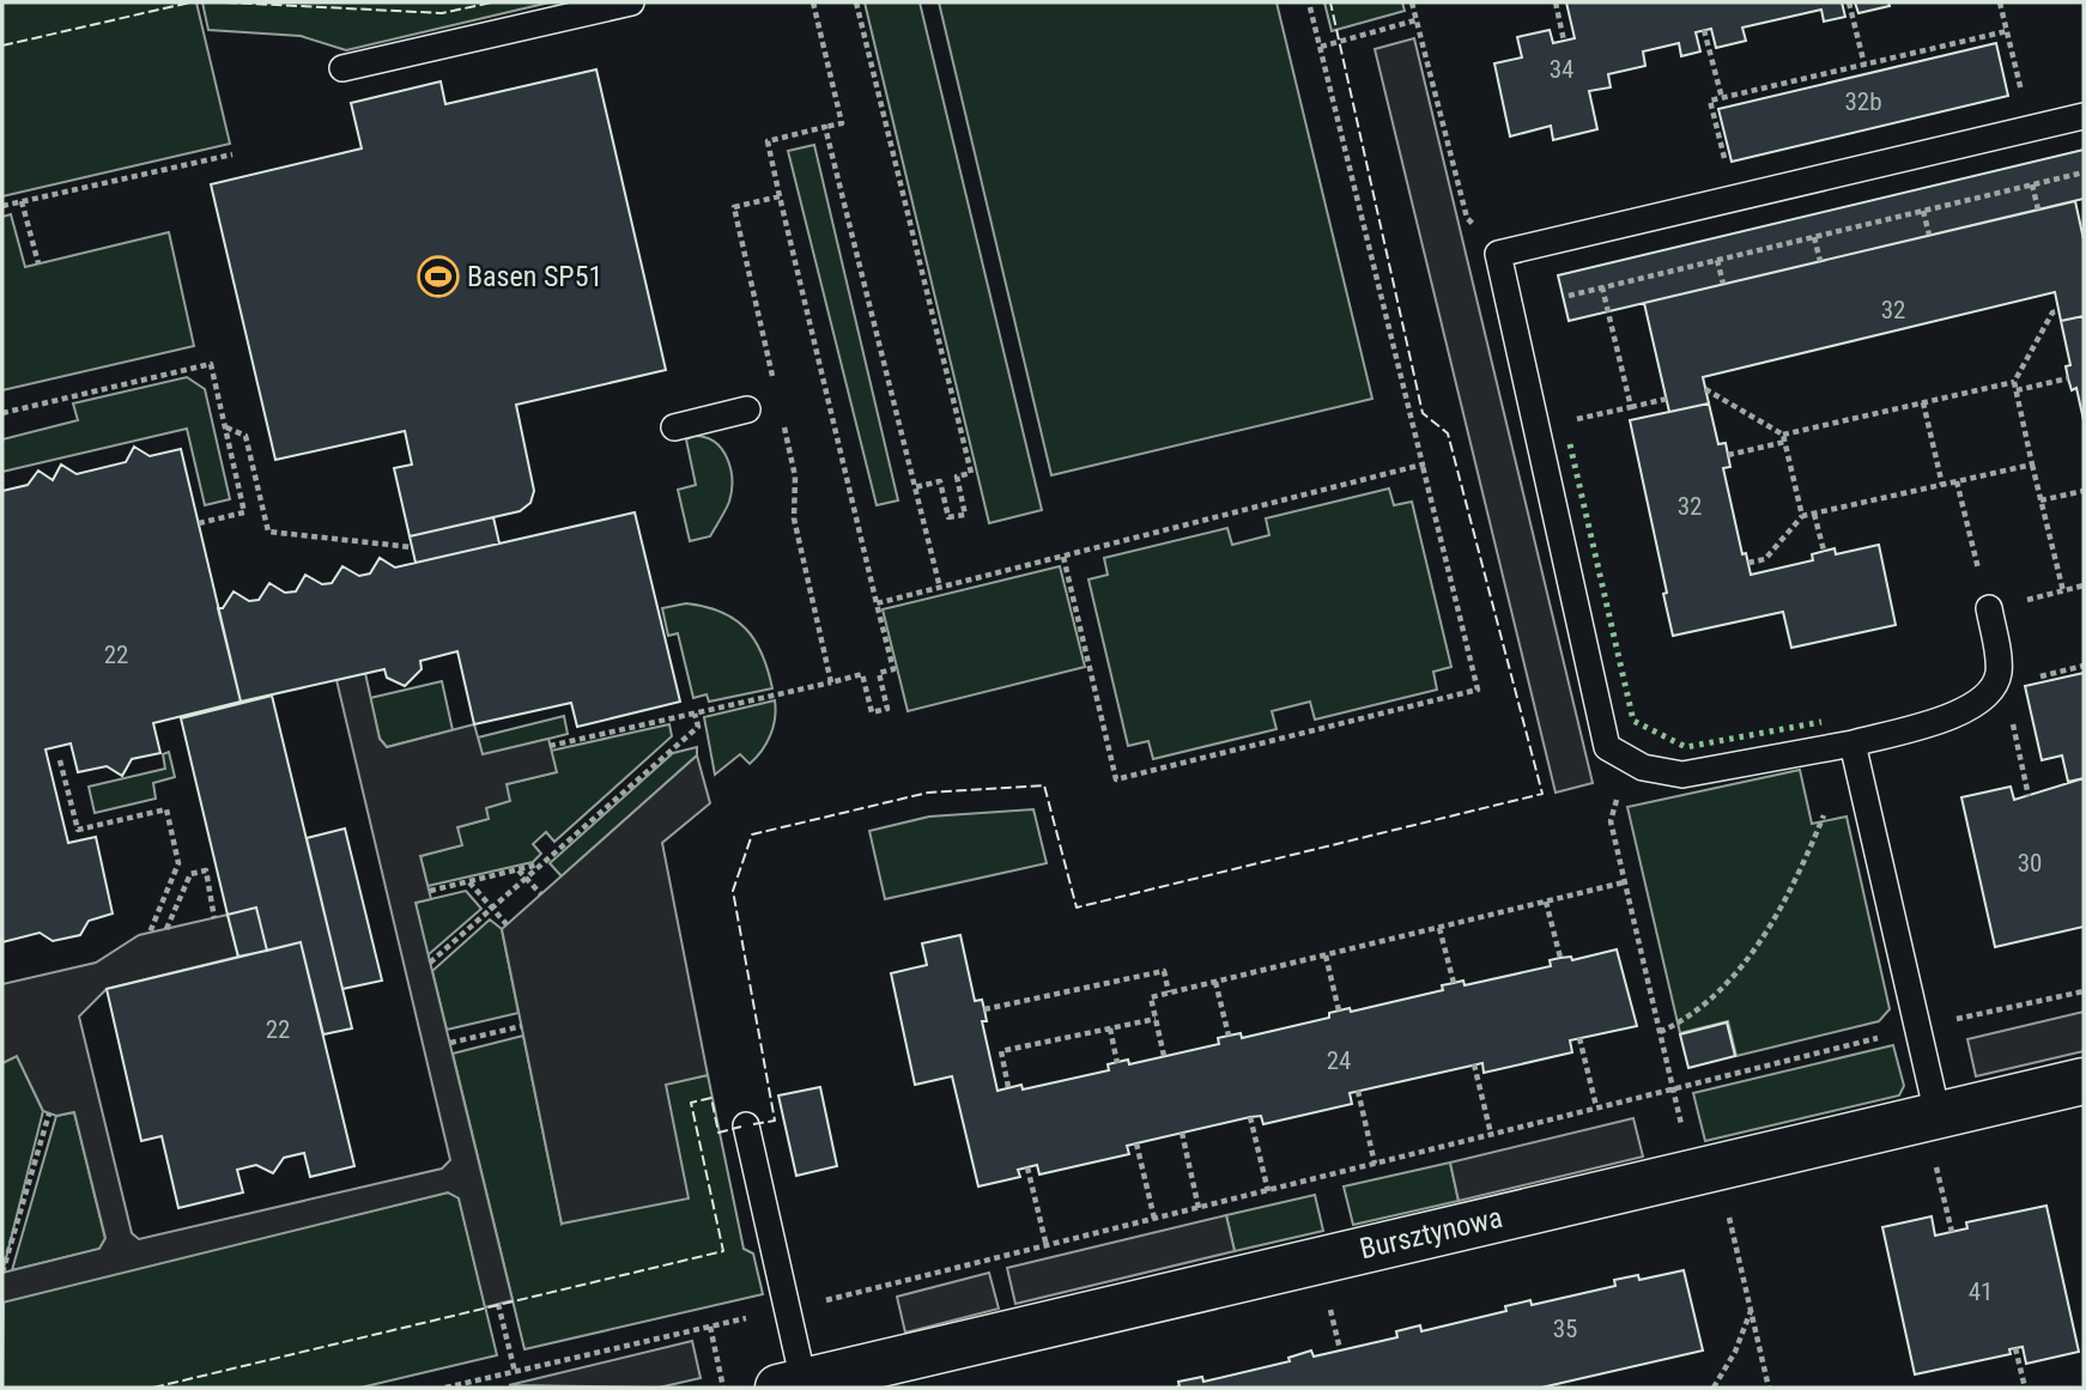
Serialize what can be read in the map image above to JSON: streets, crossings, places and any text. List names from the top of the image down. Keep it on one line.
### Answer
{"streets":{"street":["Bursztynowa"]},"places":{"sports":["Basen SP51"]},"house_numbers":["34","32b","32","32","22","30","22","24","41","35"]}
